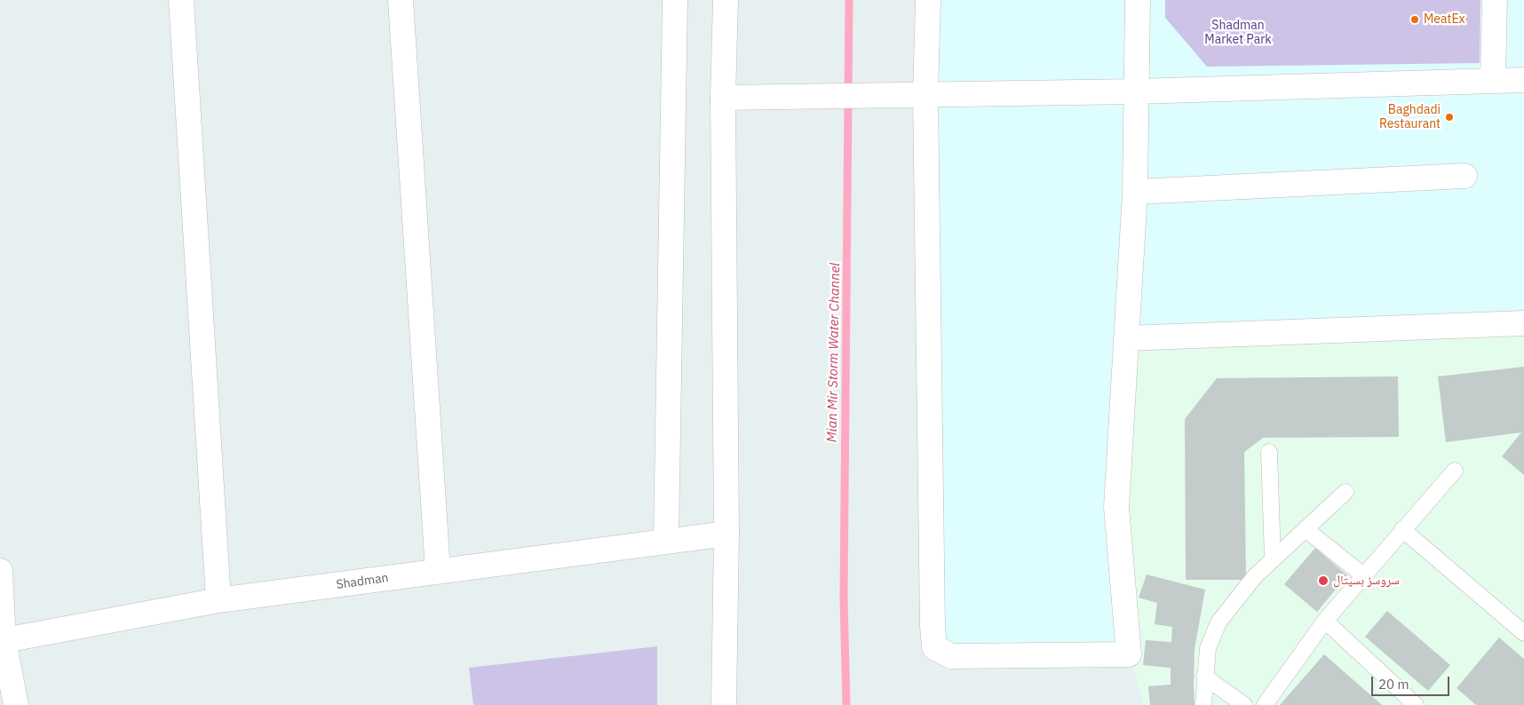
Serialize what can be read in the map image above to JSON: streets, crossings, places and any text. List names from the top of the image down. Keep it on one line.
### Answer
{"streets":{"street":["Shadman"]},"water":["Mian Mir Storm Water Channel"],"parks":["Shadman Market Park"],"places":["MeatEx","Baghdadi Restaurant","سروسز ہسپتال"],"scale_bar":"20 m"}
